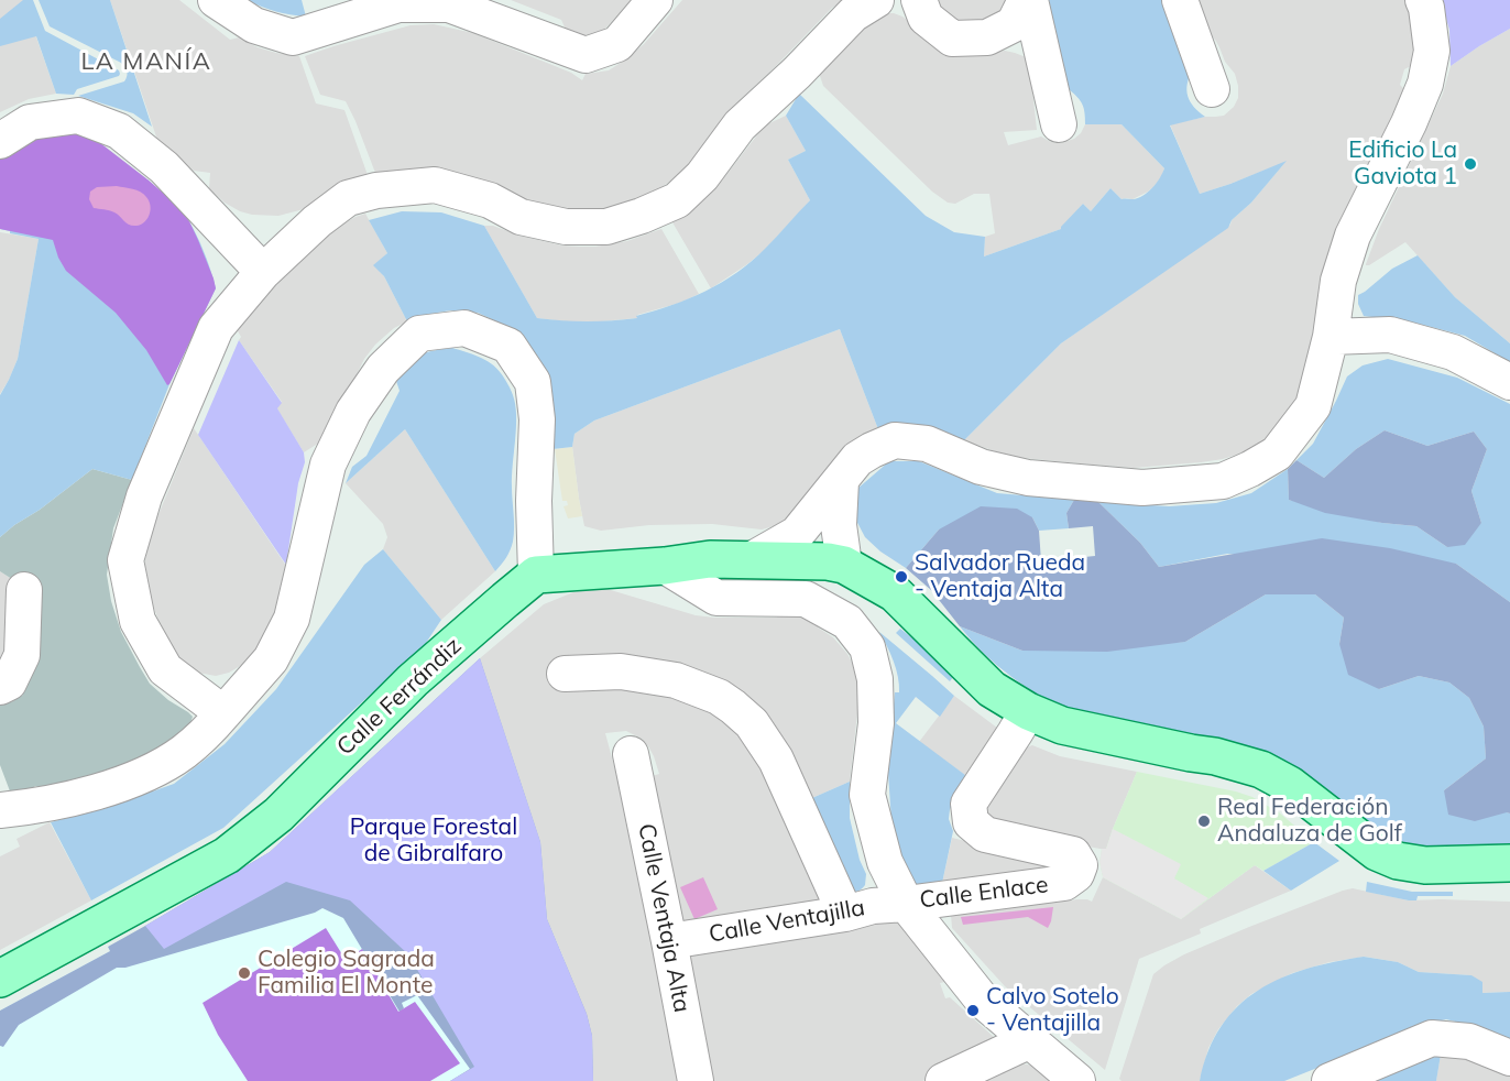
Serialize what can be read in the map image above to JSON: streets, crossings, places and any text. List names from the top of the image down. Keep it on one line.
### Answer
{"streets":{"main road":["Calle Ferrándiz"],"street":["Calle Enlace","Calle Ventaja Alta","Calle Ventajilla"]},"crossings":[["Calle Enlace","Calle Ventajilla"],["Calle Ventaja Alta","Calle Ventajilla"]],"districts":["LA MANÍA"],"parks":["Parque Forestal de Gibralfaro"],"places":["Edificio La Gaviota 1","Salvador Rueda - Ventaja Alta","Real Federación Andaluza de Golf","Colegio Sagrada Familia El Monte","Calvo Sotelo - Ventajilla"]}
